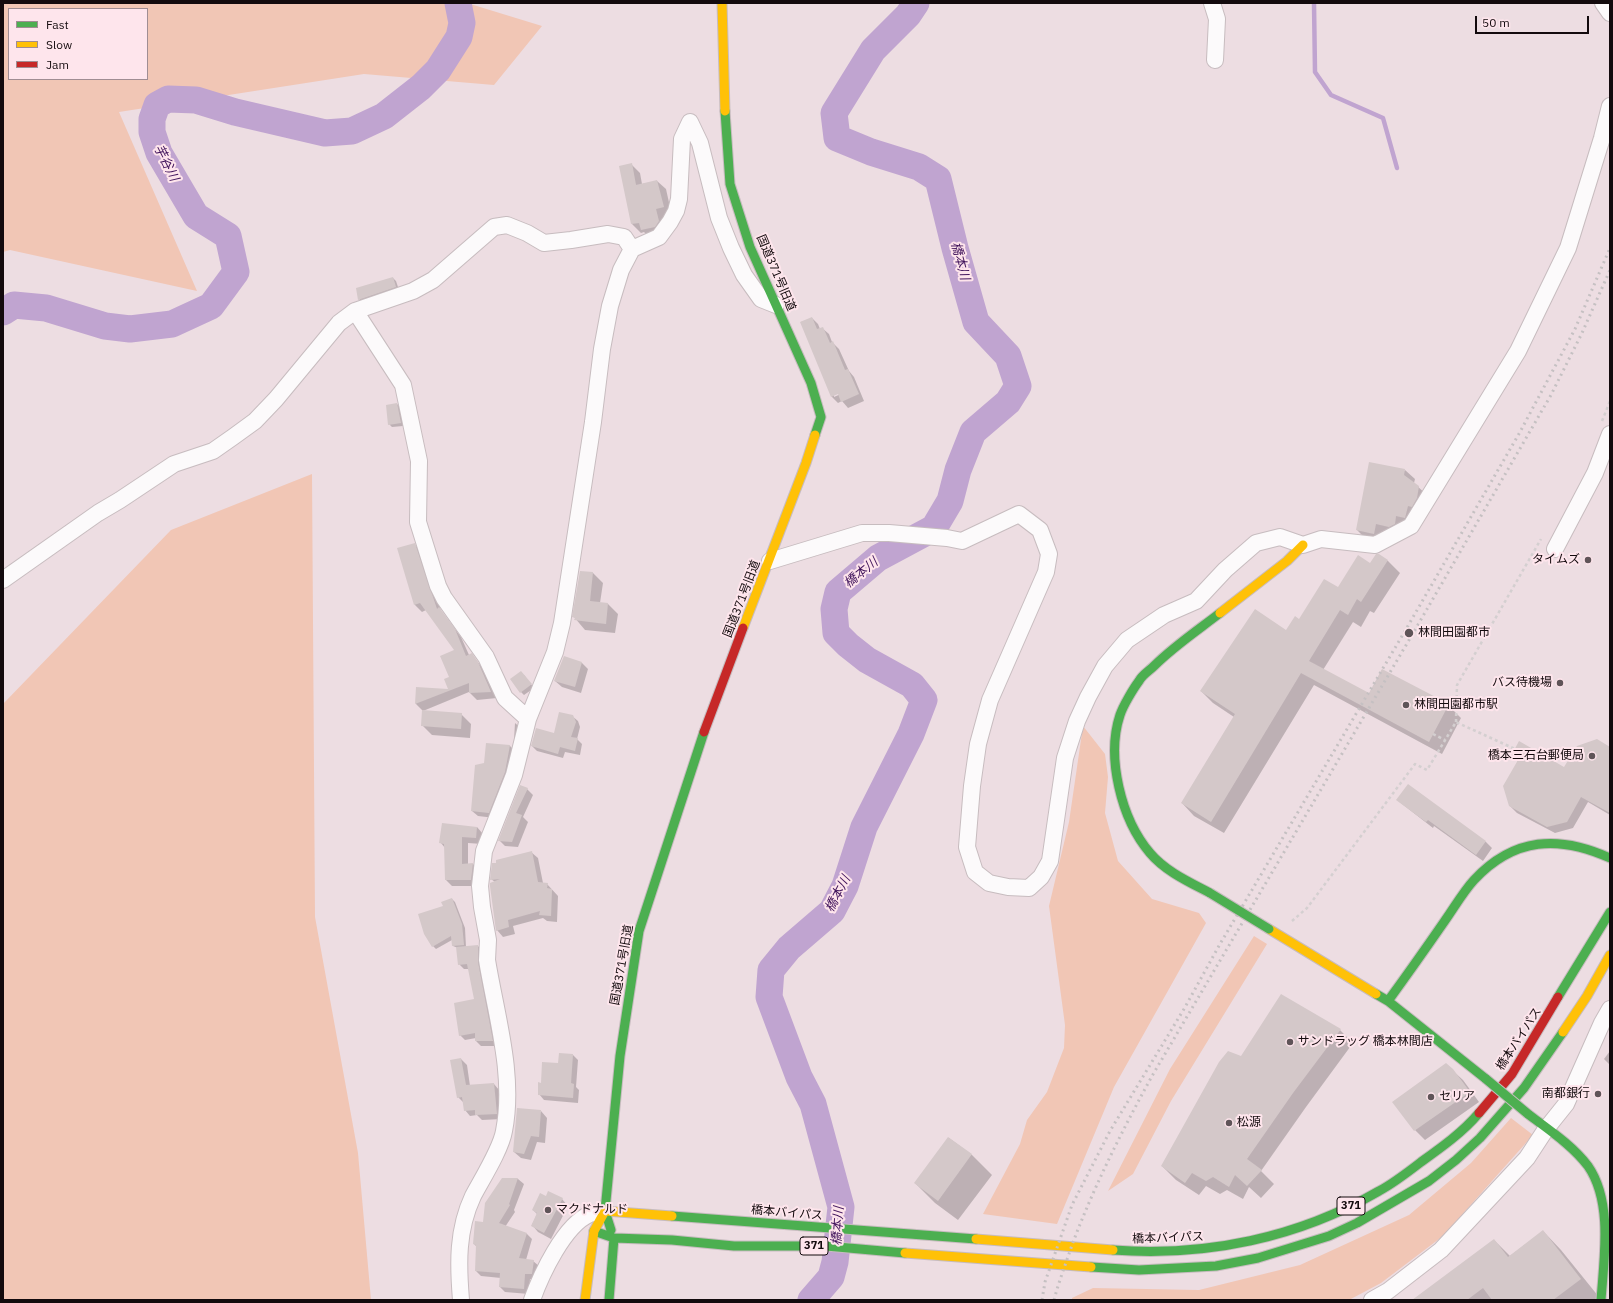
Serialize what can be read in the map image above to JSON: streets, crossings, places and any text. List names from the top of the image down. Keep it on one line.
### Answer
{"streets":{"main road":["国道371号旧道","橋本バイパス","371"]},"crossings":[["国道371号旧道","橋本バイパス"]],"water":["芋谷川","橋本川"],"places":["タイムズ","林間田園都市","バス待機場","林間田園都市駅","橋本三石台郵便局","サンドラッグ 橋本林間店","南都銀行","セリア","松源","マクドナルド"],"legend":["Fast","Slow","Jam"],"scale_bar":"50 m"}
